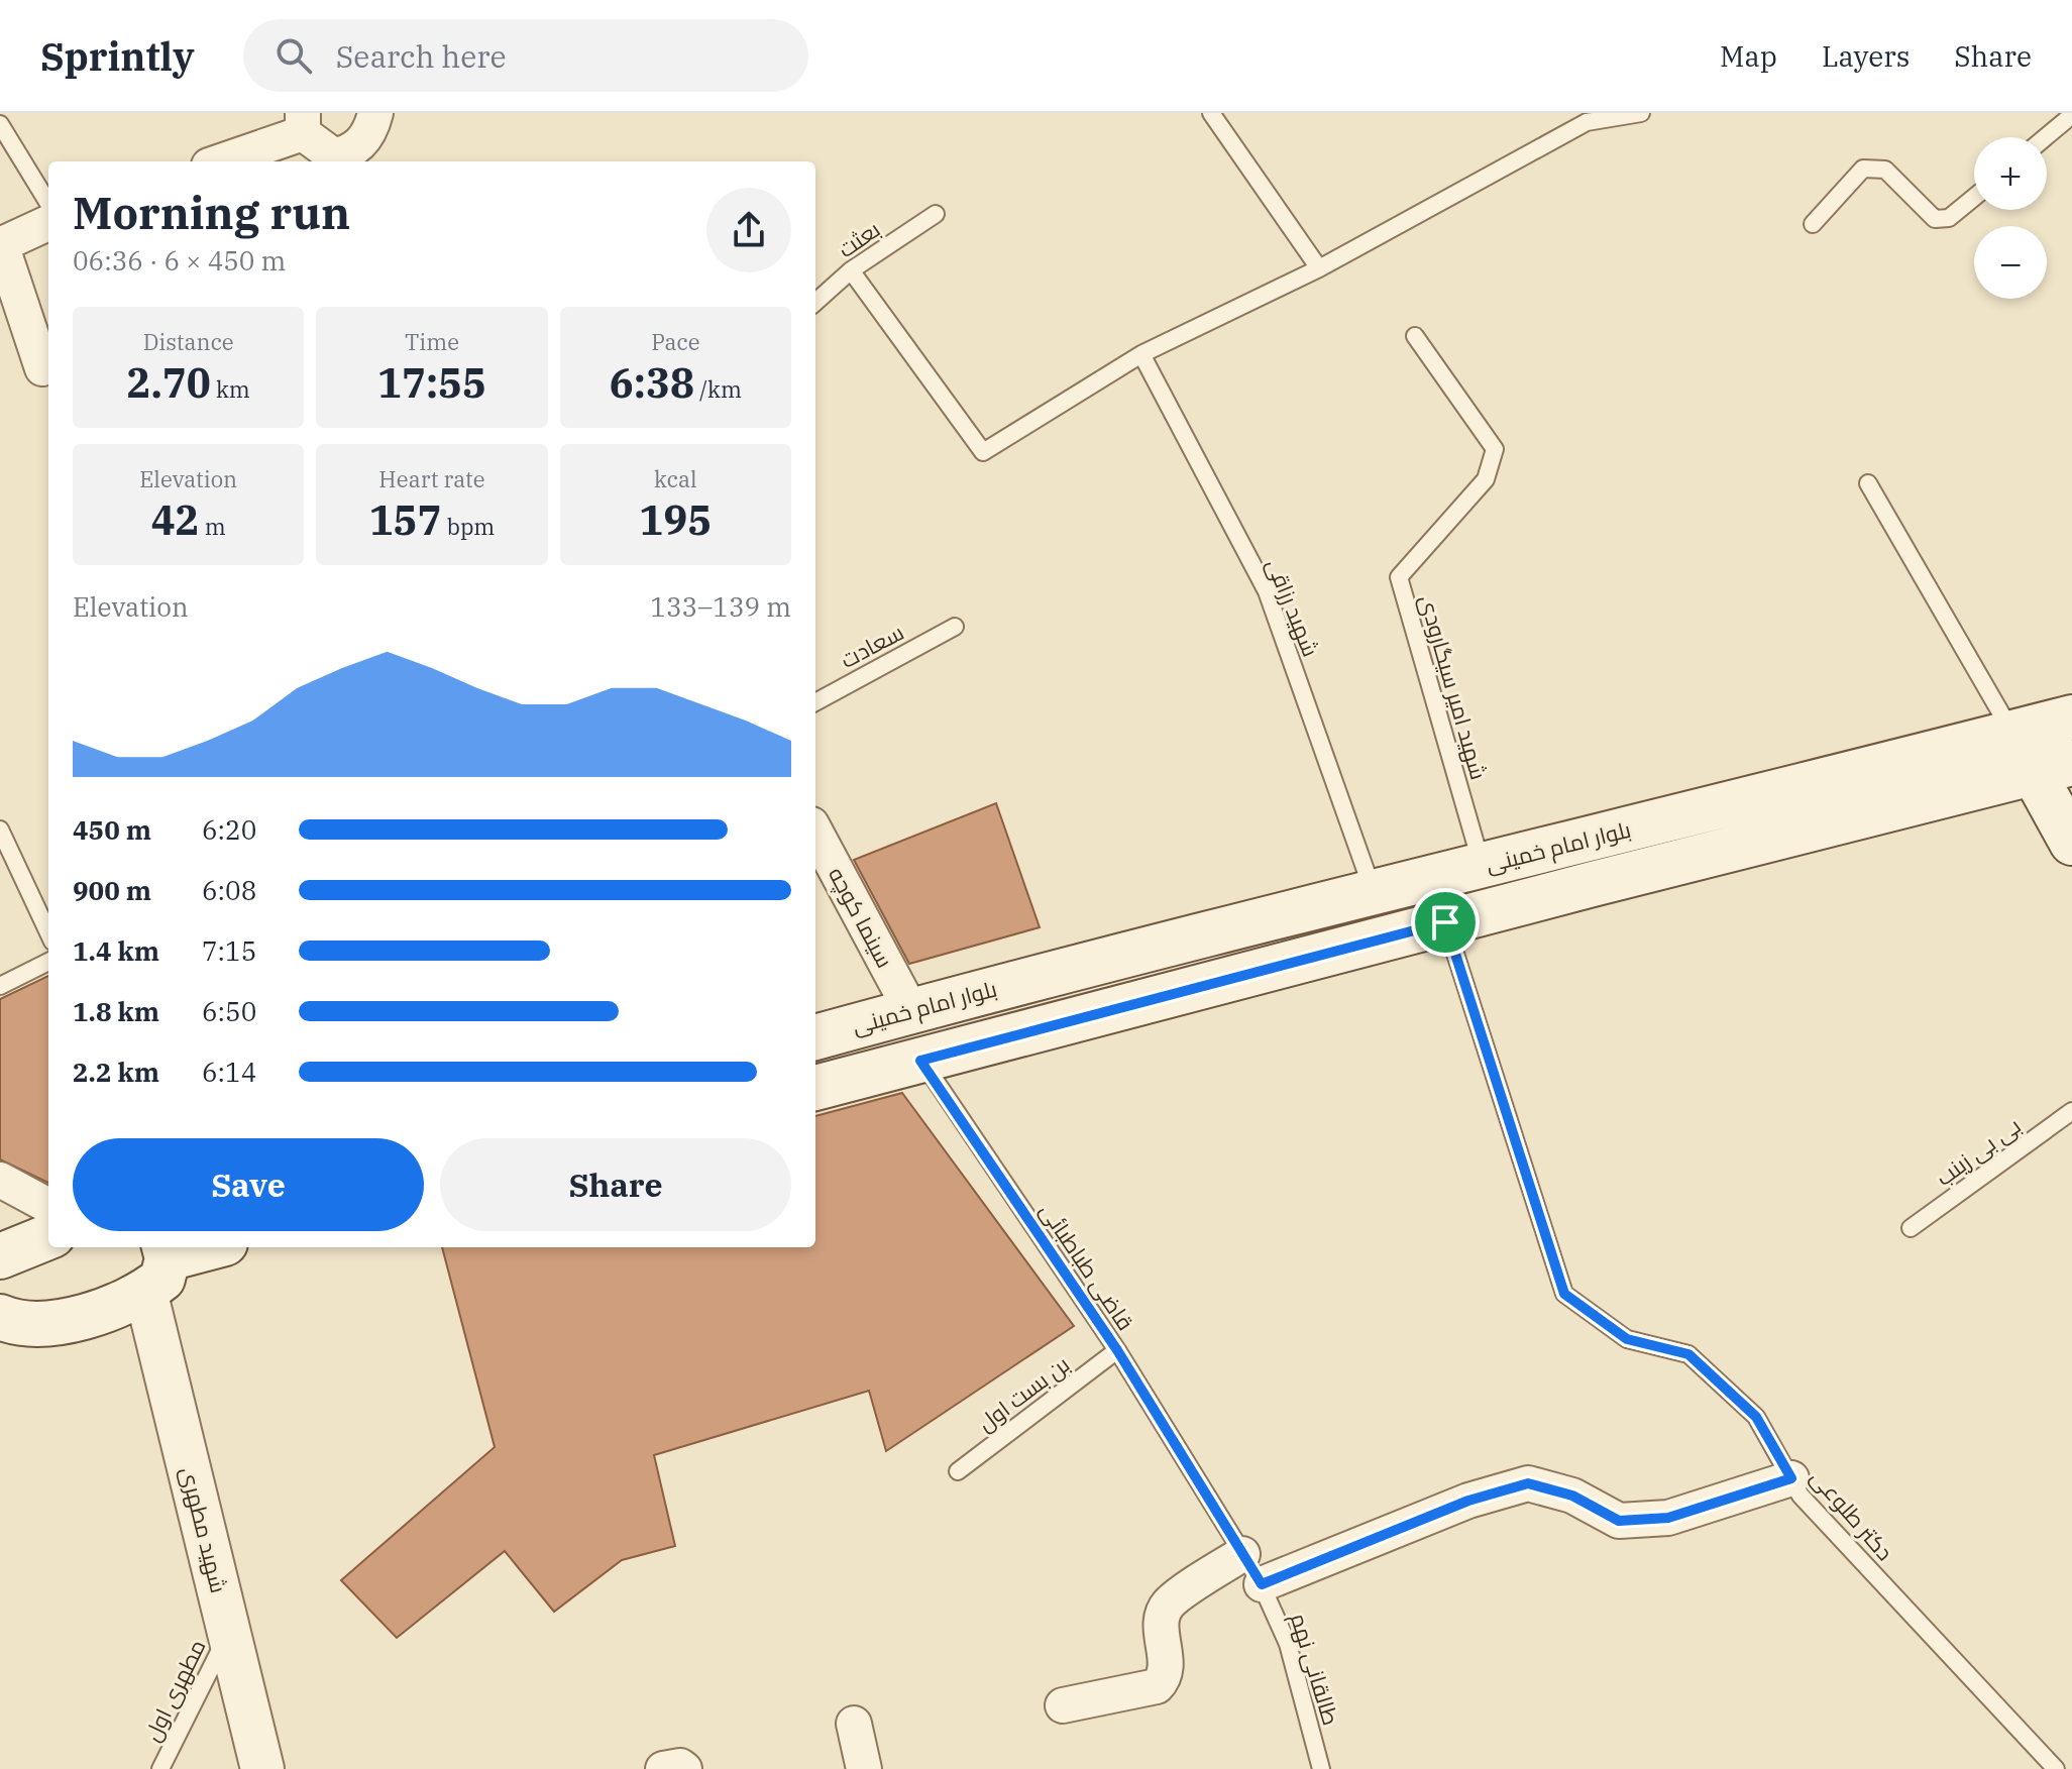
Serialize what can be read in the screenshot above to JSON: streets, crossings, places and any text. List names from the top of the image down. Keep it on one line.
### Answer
{"streets":{"main road":["بلوار امام خمینی"],"street":["سینما کوچه","شهید مطهری"],"lane":["بعثت","شهید رزاقی","سعادت","شهید امیر سیگارودی","بی بی زینب","قاضی طباطبائی","بن بست اول","دکتر طلوعی","طالقانی نهم","مطهری اول"]},"crossings":[["شهید رزاقی","بلوار امام خمینی"],["شهید امیر سیگارودی","بلوار امام خمینی"],["بلوار امام خمینی","سینما کوچه"],["بلوار امام خمینی","قاضی طباطبائی"],["بلوار امام خمینی","دکتر طلوعی"],["قاضی طباطبائی","بن بست اول"],["قاضی طباطبائی","طالقانی نهم"],["شهید مطهری","مطهری اول"]],"page":{"header":"Sprintly","search":"Search here","nav":["Map","Layers","Share"],"map_buttons":["+","−"],"heading":["Morning run","06:36 · 6 × 450 m"],"stats":[["Distance","2.70 km"],["Time","17:55"],["Pace","6:38 /km"],["Elevation","42 m"],["Heart rate","157 bpm"],["kcal","195"]],"chart":["Elevation","133–139 m"],"list":[{"name":"450 m","note":"6:20"},{"name":"900 m","note":"6:08"},{"name":"1.4 km","note":"7:15"},{"name":"1.8 km","note":"6:50"},{"name":"2.2 km","note":"6:14"}],"buttons":["Save","Share"]}}
